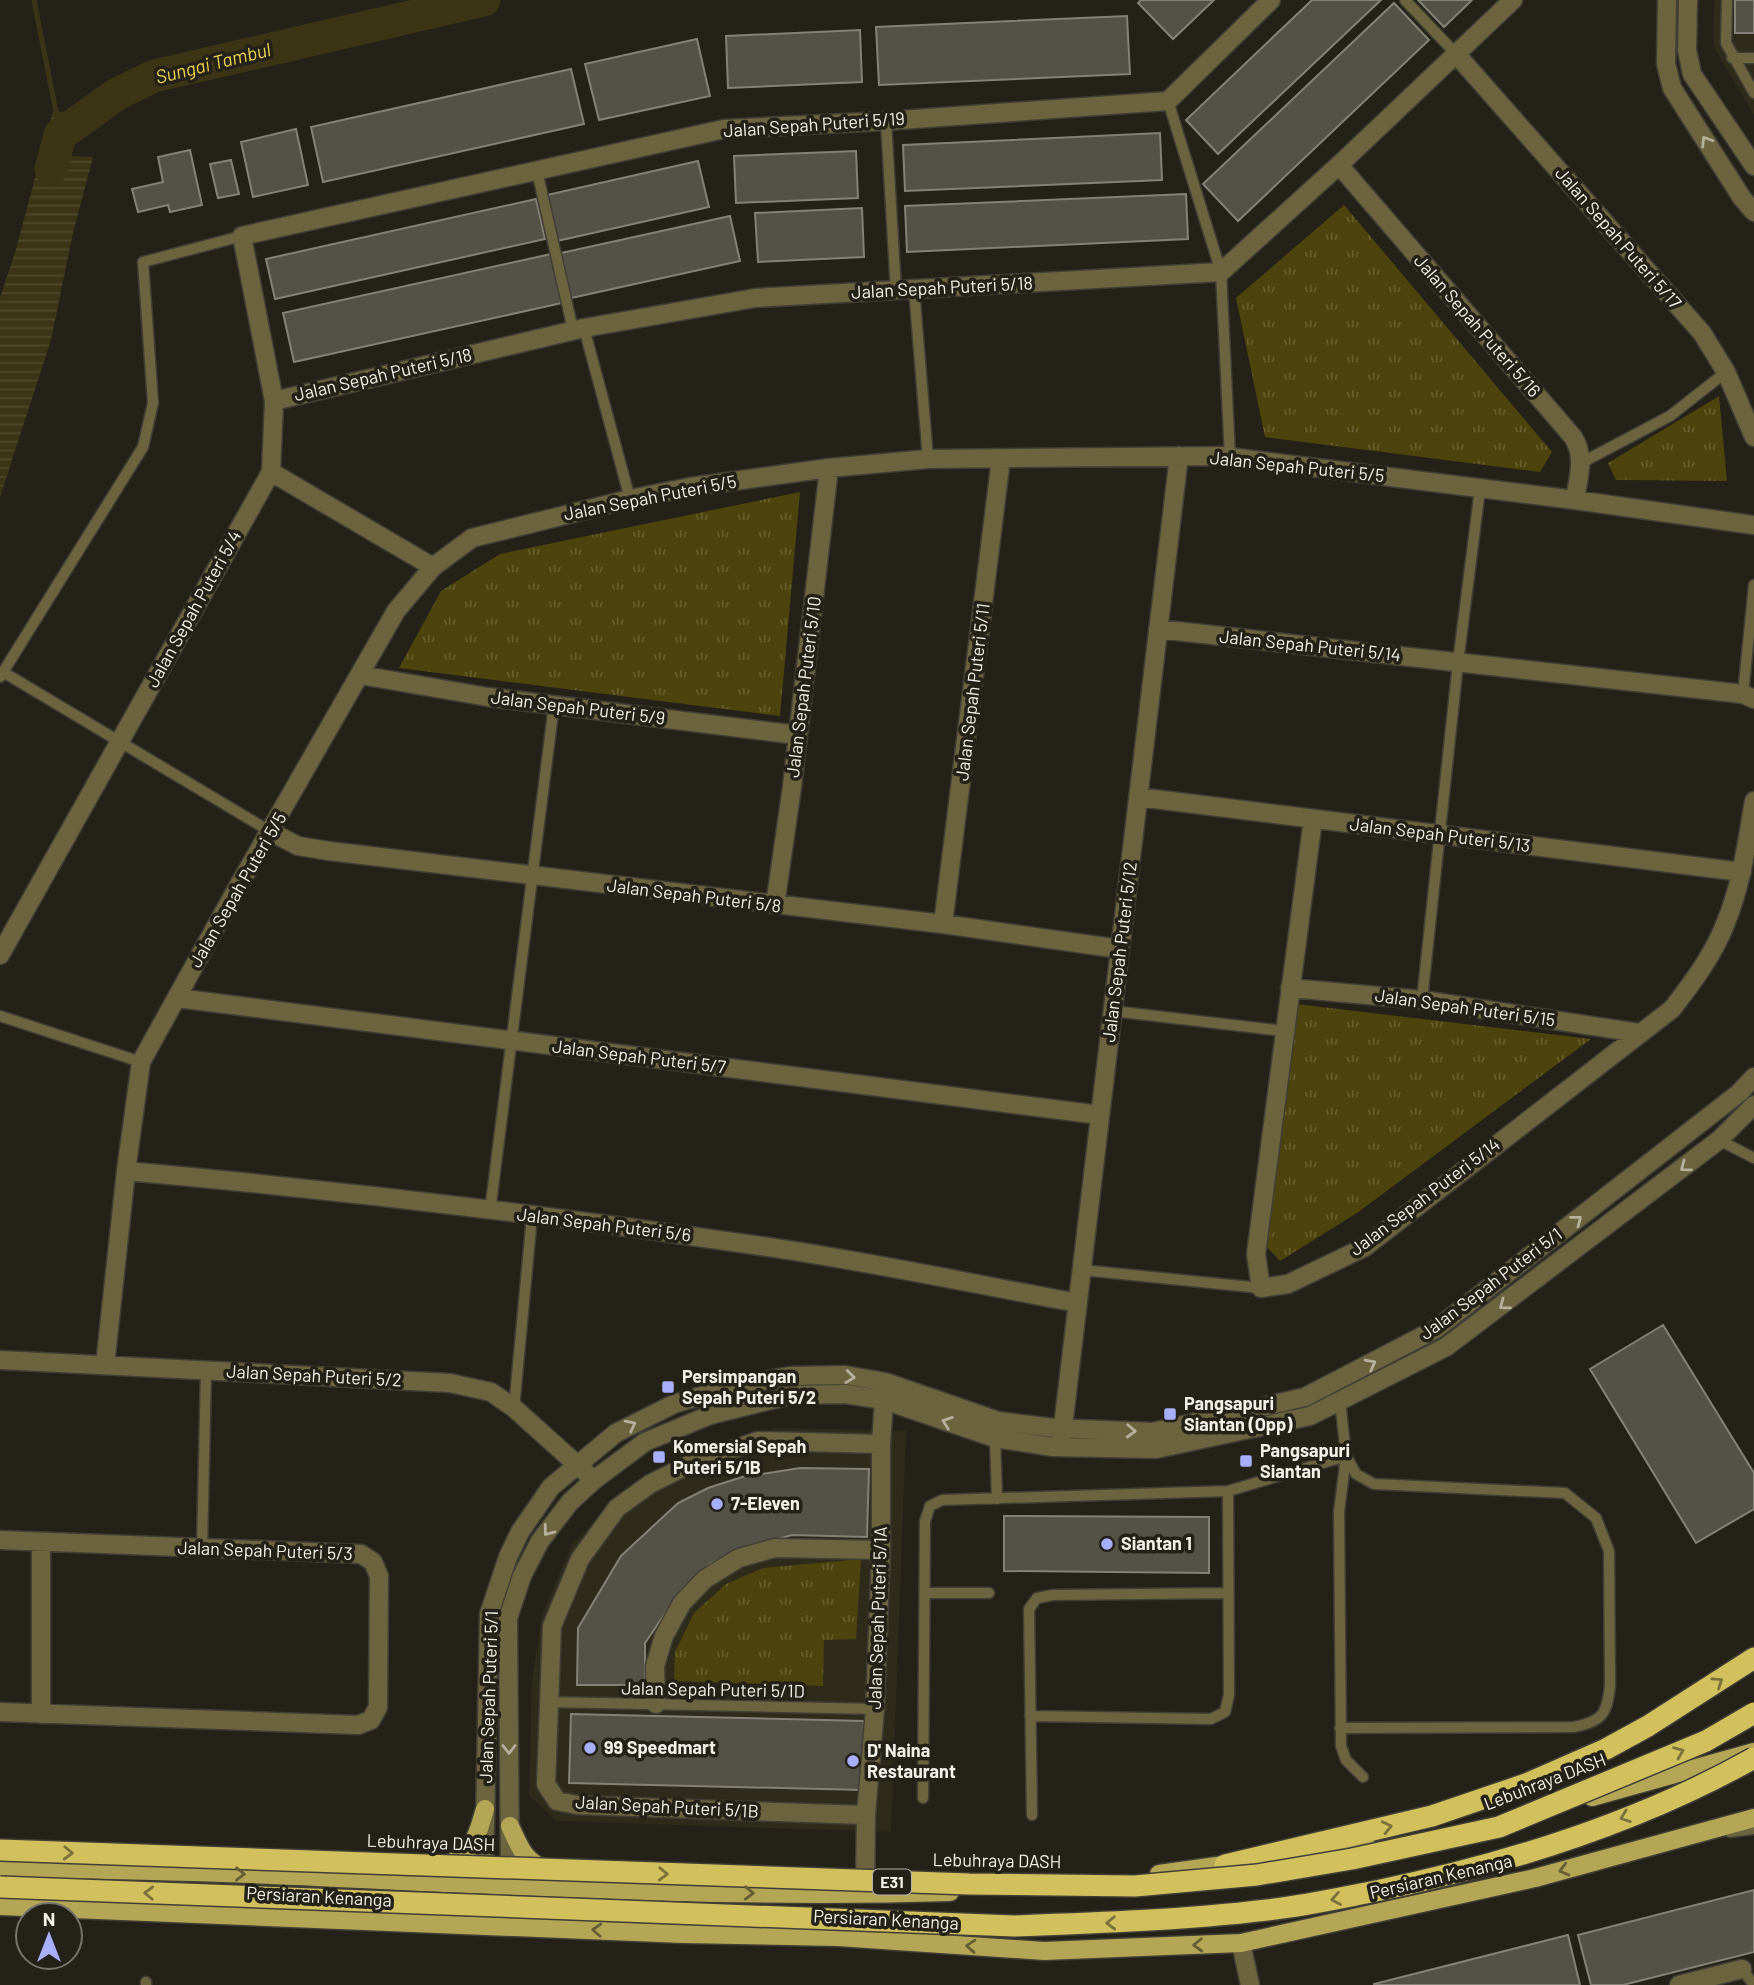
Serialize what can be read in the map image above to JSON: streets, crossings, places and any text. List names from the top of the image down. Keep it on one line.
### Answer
{"streets":{"highway":["Lebuhraya DASH","E31"],"main road":["Persiaran Kenanga"],"street":["Jalan Sepah Puteri 5/19","Jalan Sepah Puteri 5/17","Jalan Sepah Puteri 5/18","Jalan Sepah Puteri 5/16","Jalan Sepah Puteri 5/5","Jalan Sepah Puteri 5/4","Jalan Sepah Puteri 5/14","Jalan Sepah Puteri 5/10","Jalan Sepah Puteri 5/11","Jalan Sepah Puteri 5/9","Jalan Sepah Puteri 5/13","Jalan Sepah Puteri 5/8","Jalan Sepah Puteri 5/12","Jalan Sepah Puteri 5/15","Jalan Sepah Puteri 5/7","Jalan Sepah Puteri 5/6","Jalan Sepah Puteri 5/1","Jalan Sepah Puteri 5/2","Jalan Sepah Puteri 5/3","Jalan Sepah Puteri 5/1A","Jalan Sepah Puteri 5/1B"],"lane":["Jalan Sepah Puteri 5/1D"]},"crossings":[["Jalan Sepah Puteri 5/19","Jalan Sepah Puteri 5/4"],["Jalan Sepah Puteri 5/18","Jalan Sepah Puteri 5/4"],["Jalan Sepah Puteri 5/5","Jalan Sepah Puteri 5/10"],["Jalan Sepah Puteri 5/5","Jalan Sepah Puteri 5/11"],["Jalan Sepah Puteri 5/5","Jalan Sepah Puteri 5/9"],["Jalan Sepah Puteri 5/5","Jalan Sepah Puteri 5/8"],["Jalan Sepah Puteri 5/5","Jalan Sepah Puteri 5/12"],["Jalan Sepah Puteri 5/5","Jalan Sepah Puteri 5/7"],["Jalan Sepah Puteri 5/5","Jalan Sepah Puteri 5/6"],["Jalan Sepah Puteri 5/5","Jalan Sepah Puteri 5/2"],["Jalan Sepah Puteri 5/14","Jalan Sepah Puteri 5/13"],["Jalan Sepah Puteri 5/14","Jalan Sepah Puteri 5/12"],["Jalan Sepah Puteri 5/14","Jalan Sepah Puteri 5/15"],["Jalan Sepah Puteri 5/10","Jalan Sepah Puteri 5/9"],["Jalan Sepah Puteri 5/10","Jalan Sepah Puteri 5/8"],["Jalan Sepah Puteri 5/11","Jalan Sepah Puteri 5/8"],["Jalan Sepah Puteri 5/13","Jalan Sepah Puteri 5/12"],["Jalan Sepah Puteri 5/8","Jalan Sepah Puteri 5/12"],["Jalan Sepah Puteri 5/12","Jalan Sepah Puteri 5/7"],["Jalan Sepah Puteri 5/12","Jalan Sepah Puteri 5/6"],["Jalan Sepah Puteri 5/12","Jalan Sepah Puteri 5/1"],["Jalan Sepah Puteri 5/1","Jalan Sepah Puteri 5/2"],["Jalan Sepah Puteri 5/1","Jalan Sepah Puteri 5/1A"],["Jalan Sepah Puteri 5/1","Persiaran Kenanga"],["Jalan Sepah Puteri 5/1A","Jalan Sepah Puteri 5/1D"],["Jalan Sepah Puteri 5/1A","Jalan Sepah Puteri 5/1B"],["Jalan Sepah Puteri 5/1A","Persiaran Kenanga"],["Jalan Sepah Puteri 5/1D","Jalan Sepah Puteri 5/1B"]],"water":["Sungai Tambul"],"places":{"transit":["Persimpangan Sepah Puteri 5/2","Pangsapuri Siantan (Opp)","Komersial Sepah Puteri 5/1B","Pangsapuri Siantan"],"other":["7-Eleven","Siantan 1","99 Speedmart","D' Naina Restaurant"]},"north":"top"}
